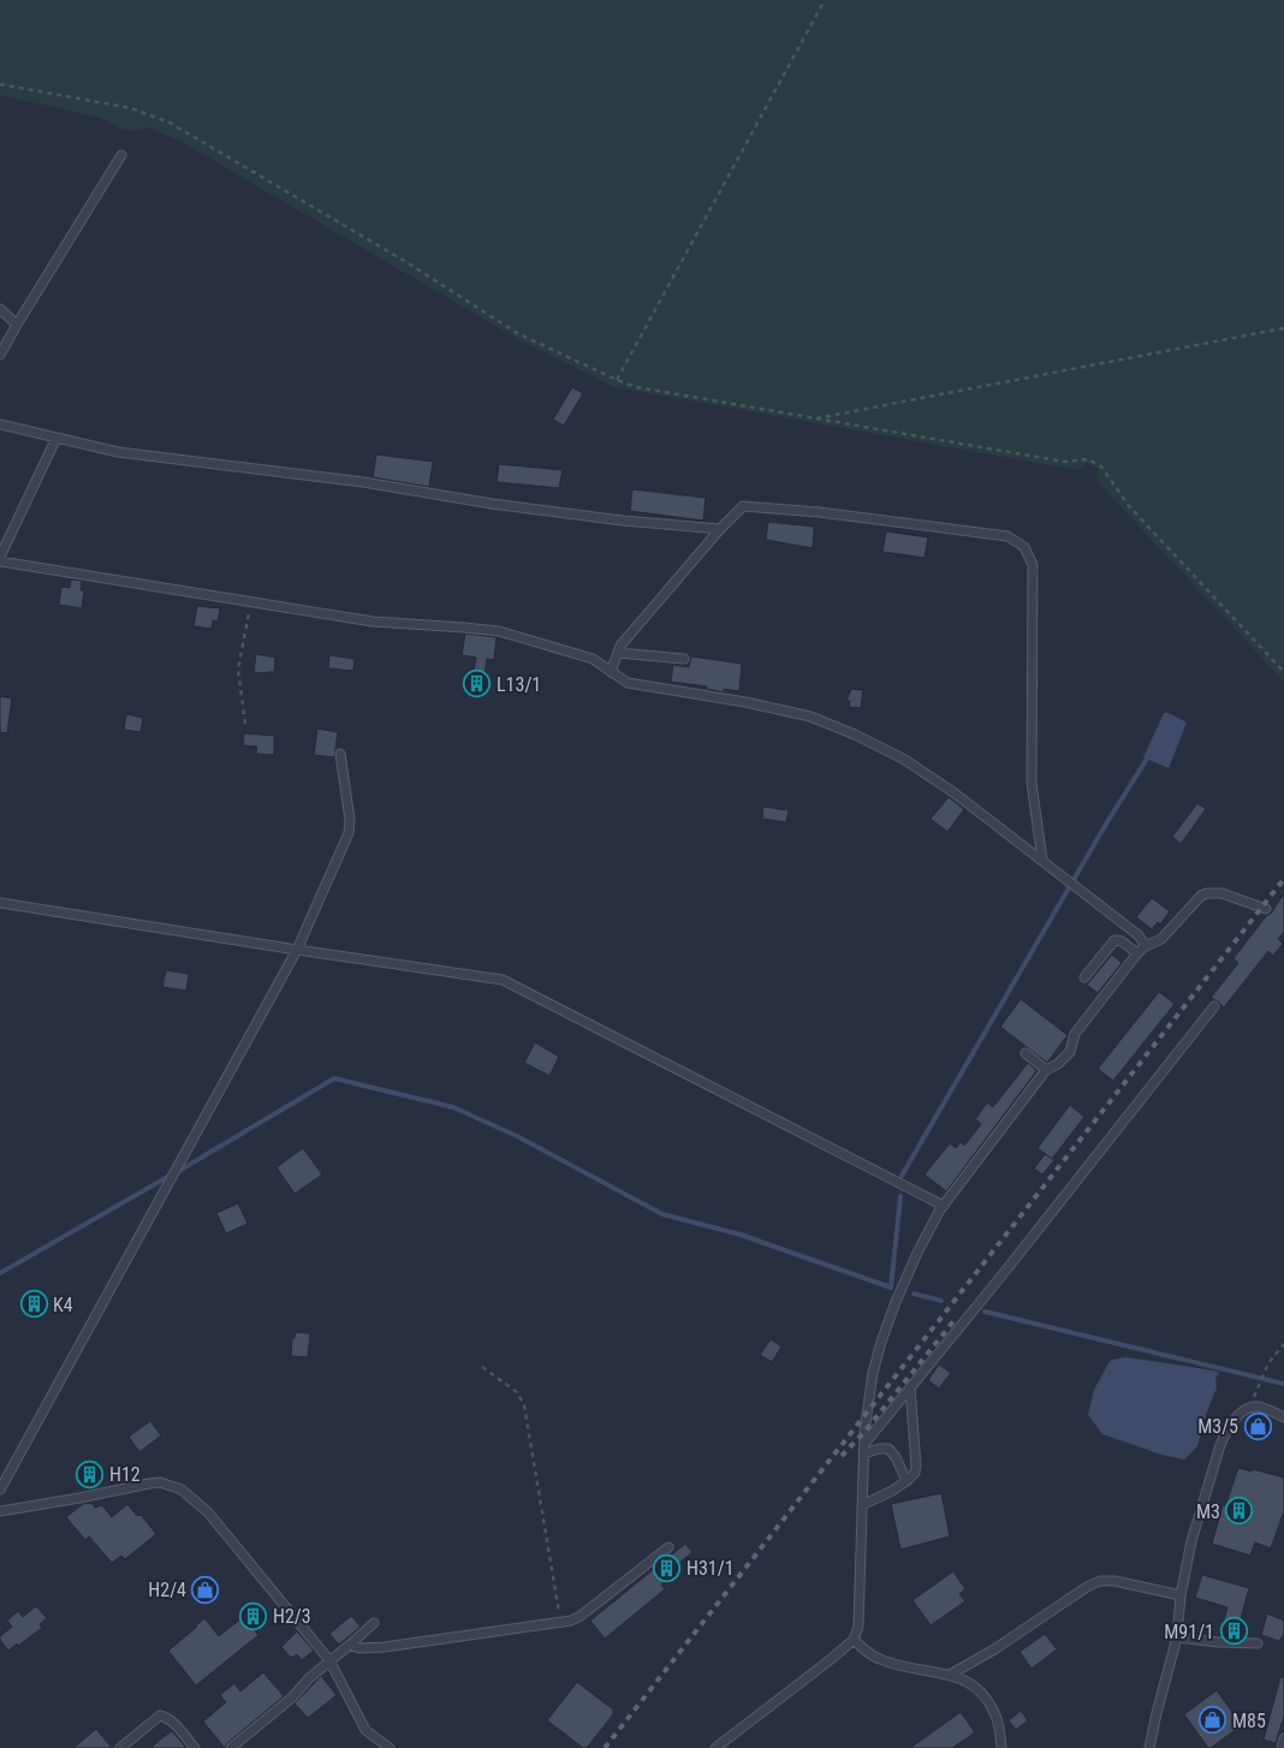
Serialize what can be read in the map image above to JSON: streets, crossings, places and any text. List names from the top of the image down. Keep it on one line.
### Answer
{"places":{"building":["L13/1","K4","H12","M3","H31/1","H2/3","M91/1"],"shop":["M3/5","H2/4","M85"]}}
